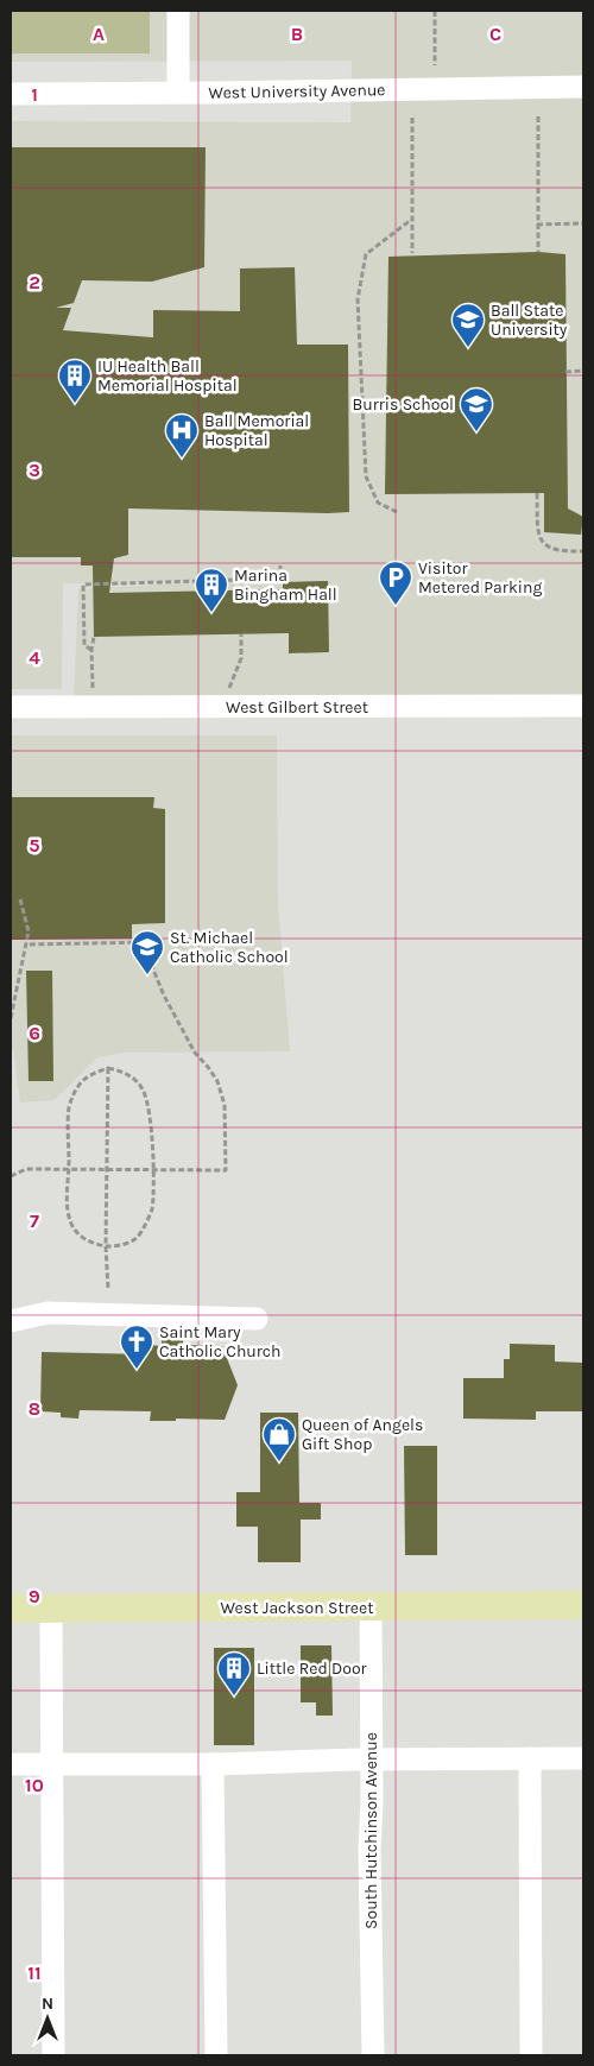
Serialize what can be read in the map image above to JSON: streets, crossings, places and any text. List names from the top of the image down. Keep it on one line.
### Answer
{"streets":{"main road":["West Jackson Street"],"street":["West University Avenue","West Gilbert Street","South Hutchinson Avenue"]},"crossings":[["West Jackson Street","South Hutchinson Avenue"]],"places":{"school or university":["Ball State University","Burris School","St. Michael Catholic School"],"building":["IU Health Ball Memorial Hospital","Marina Bingham Hall","Little Red Door"],"hospital":["Ball Memorial Hospital"],"parking":["Visitor Metered Parking"],"church":["Saint Mary Catholic Church"],"shop":["Queen of Angels Gift Shop"]},"north":"top","grid":{"columns":["A","B","C"],"rows":["1","2","3","4","5","6","7","8","9","10","11"]}}
